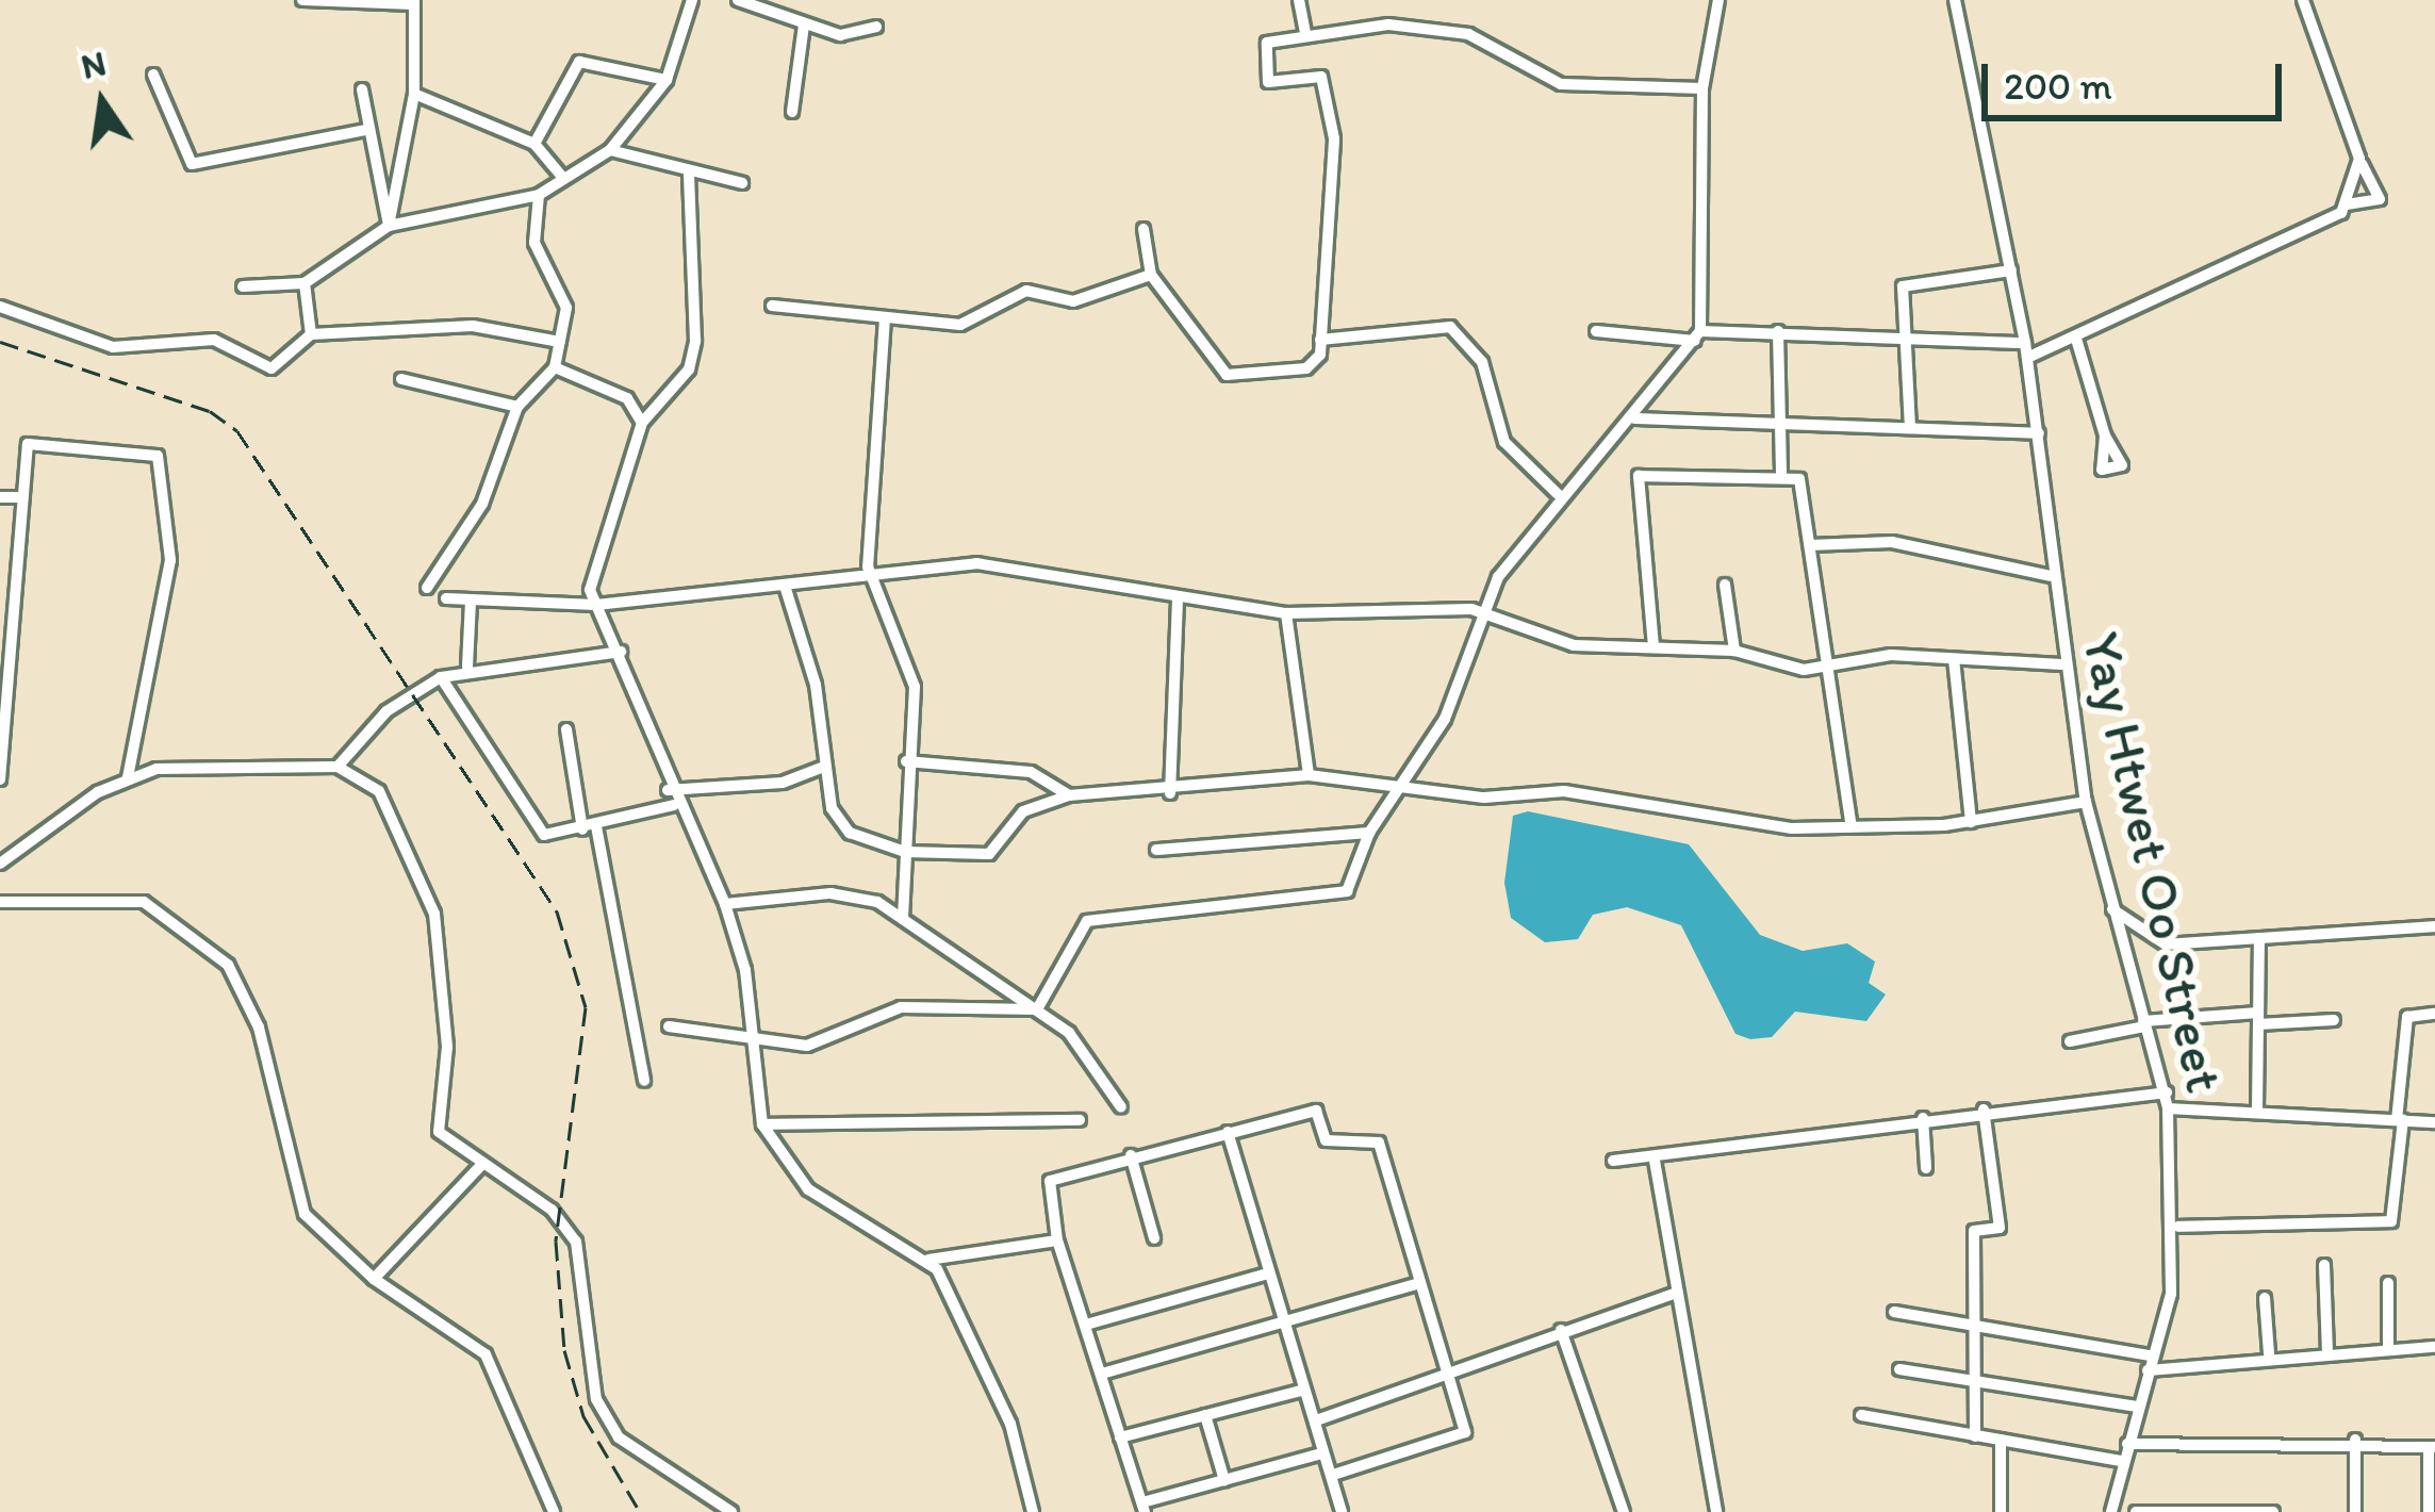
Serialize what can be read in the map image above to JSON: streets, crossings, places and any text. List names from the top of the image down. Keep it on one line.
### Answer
{"streets":{"street":["Yay Htwet Oo Street"]},"scale_bar":"200 m","north":"top"}
